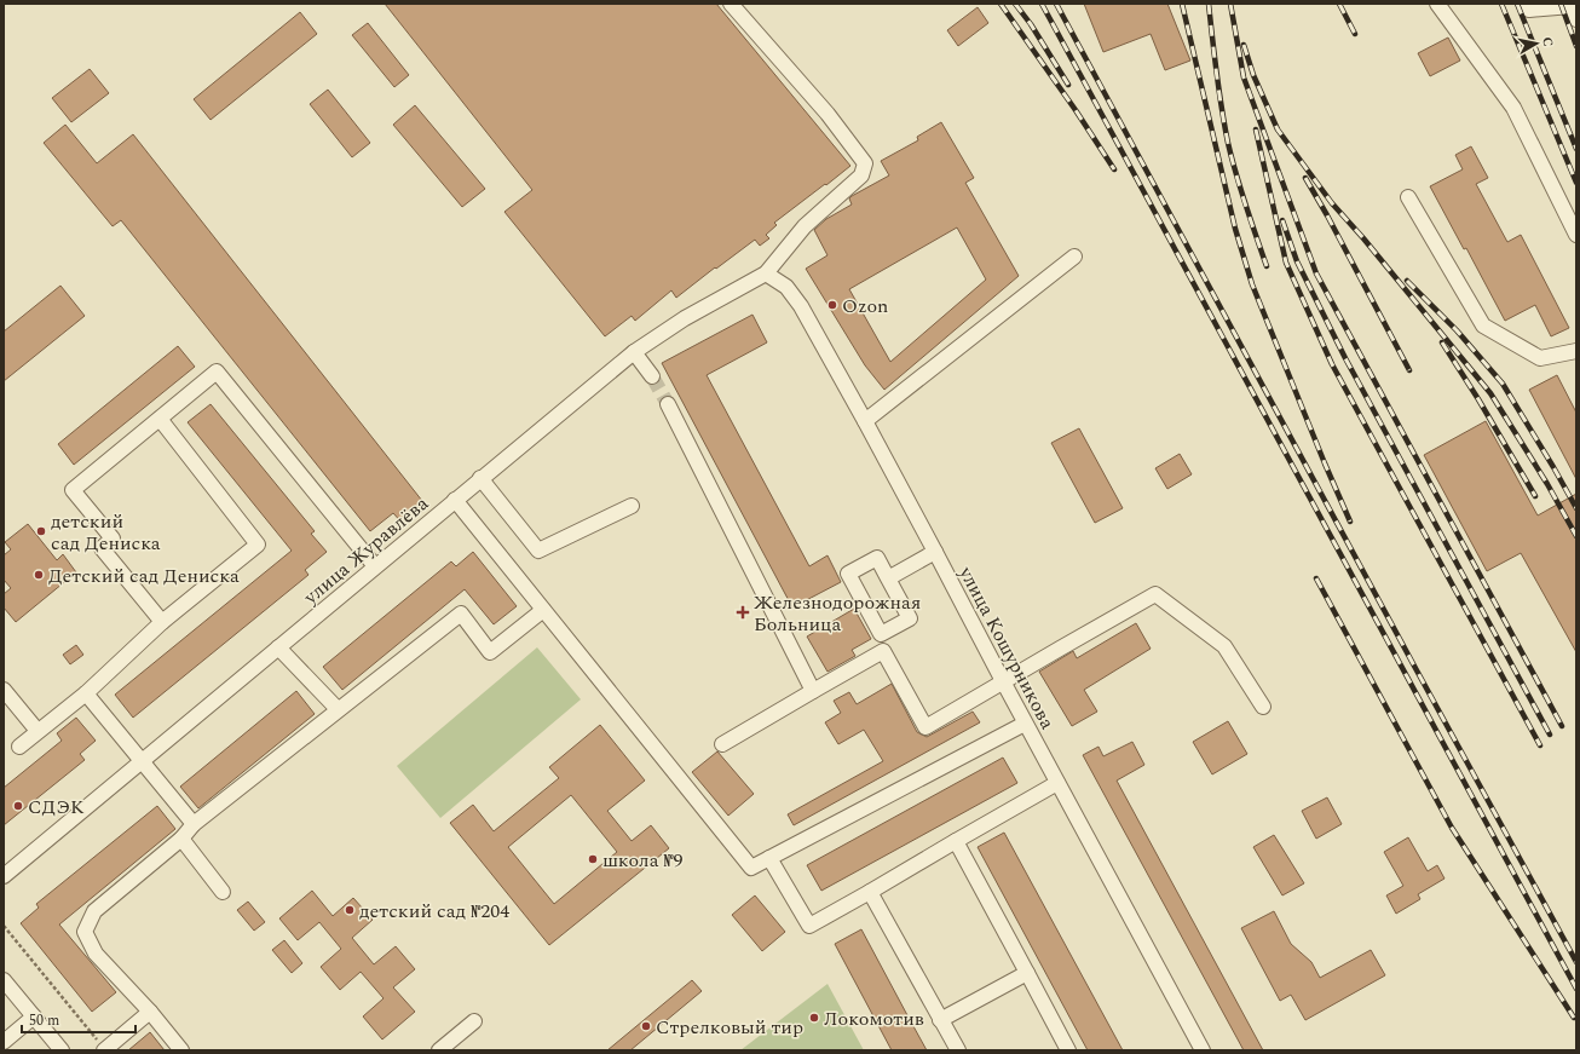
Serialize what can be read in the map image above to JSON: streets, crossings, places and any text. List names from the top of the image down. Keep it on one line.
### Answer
{"streets":{"street":["улица Журавлёва","улица Кошурникова"]},"crossings":[["улица Журавлёва","улица Кошурникова"]],"places":{"other":["Ozon","детский сад Дениска","Детский сад Дениска","СДЭК","школа №9","детский сад №204","Локомотив","Стрелковый тир"],"health":["Железнодорожная Больница"]},"scale_bar":"50 m","north":"right"}
